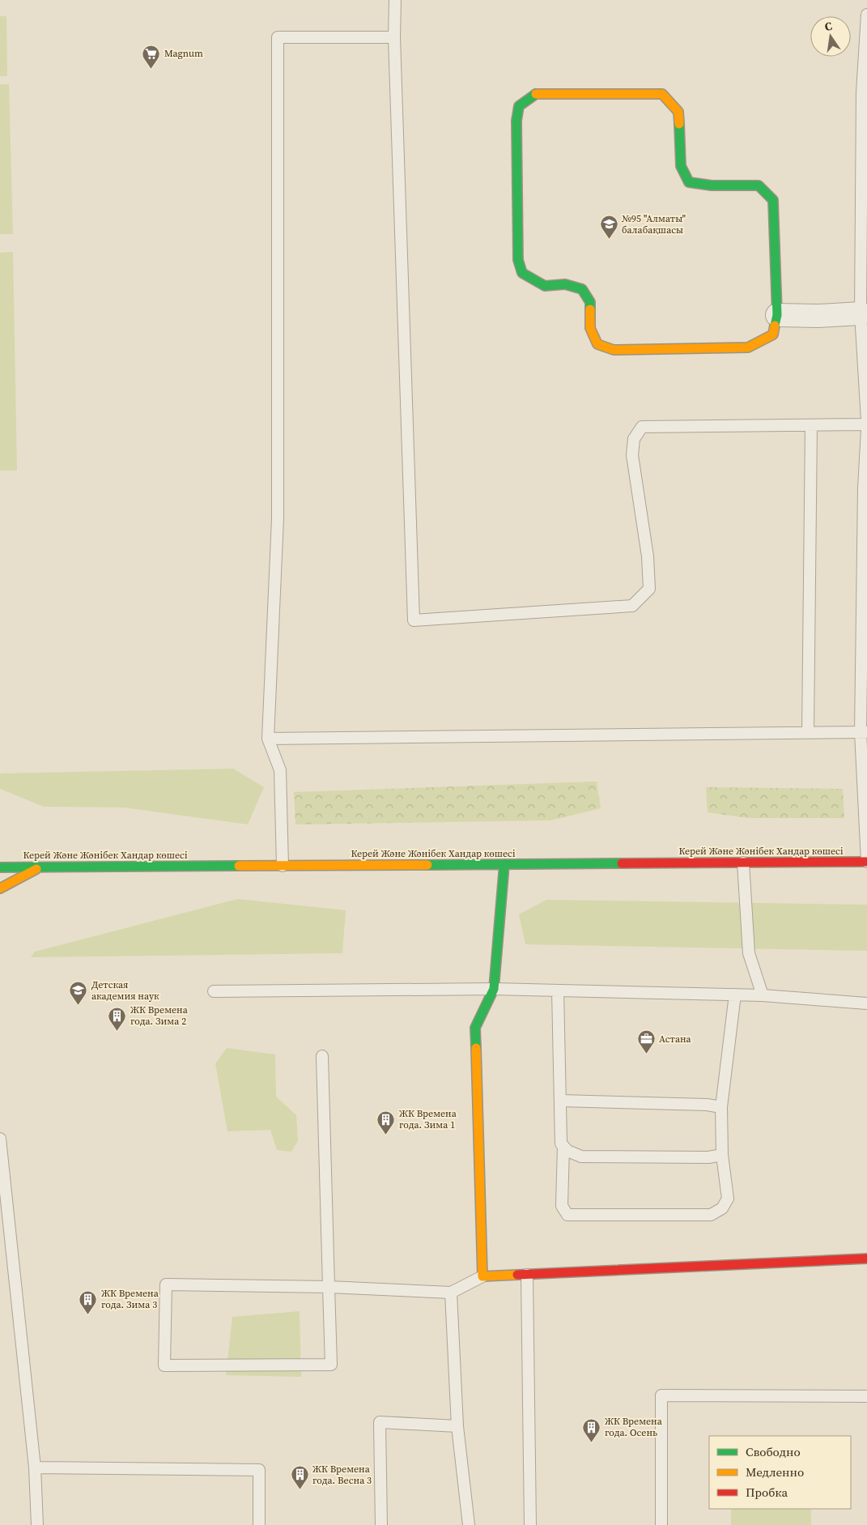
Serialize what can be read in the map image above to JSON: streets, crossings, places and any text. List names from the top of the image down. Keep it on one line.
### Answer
{"streets":{"street":["Керей Және Жәнібек Хандар көшесі"]},"places":{"supermarket":["Magnum"],"school or university":["№95 \"Алматы\" балабақшасы","Детская академия наук"],"building":["ЖК Времена года. Зима 2","ЖК Времена года. Зима 1","ЖК Времена года. Зима 3","ЖК Времена года. Осень","ЖК Времена года. Весна 3"],"office":["Астана"]},"legend":["Свободно","Медленно","Пробка"],"north":"top"}
